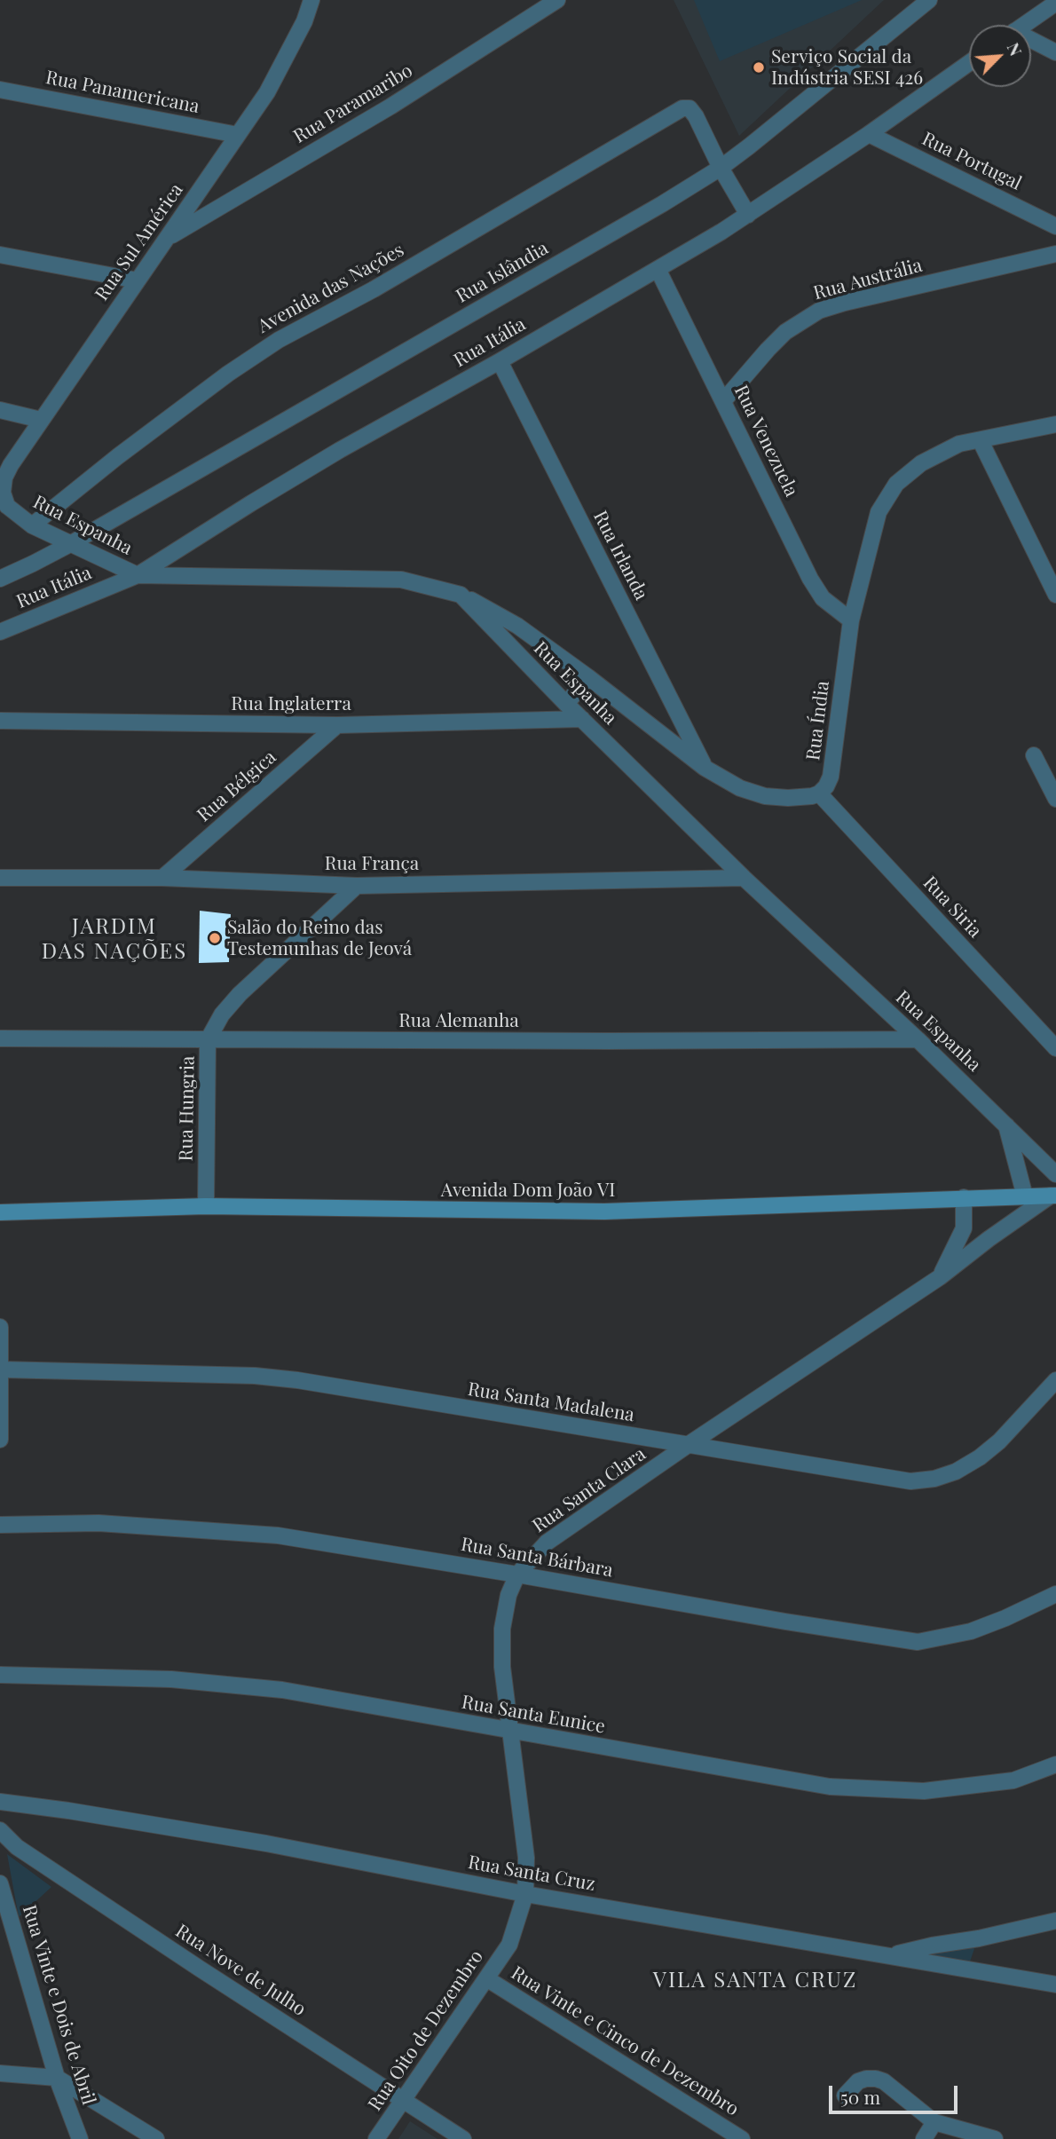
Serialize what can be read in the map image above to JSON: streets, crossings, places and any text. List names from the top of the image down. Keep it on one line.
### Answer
{"streets":{"street":["Rua Panamericana","Rua Paramaribo","Rua Portugal","Rua Sul América","Rua Islândia","Rua Austrália","Avenida das Nações","Rua Itália","Rua Venezuela","Rua Espanha","Rua Irlanda","Rua Inglaterra","Rua Índia","Rua Bélgica","Rua França","Rua Siria","Rua Alemanha","Rua Hungria","Avenida Dom João VI","Rua Santa Madalena","Rua Santa Clara","Rua Santa Bárbara","Rua Santa Eunice","Rua Santa Cruz","Rua Nove de Julho","Rua Vinte e Dois de Abril","Rua Oito de Dezembro","Rua Vinte e Cinco de Dezembro"]},"crossings":[["Rua Panamericana","Rua Sul América"],["Rua Paramaribo","Rua Sul América"],["Rua Portugal","Rua Itália"],["Rua Sul América","Rua Espanha"],["Rua Islândia","Avenida das Nações"],["Rua Islândia","Rua Espanha"],["Rua Austrália","Rua Venezuela"],["Avenida das Nações","Rua Espanha"],["Rua Itália","Rua Venezuela"],["Rua Itália","Rua Espanha"],["Rua Itália","Rua Irlanda"],["Rua Venezuela","Rua Índia"],["Rua Espanha","Rua Inglaterra"],["Rua Espanha","Rua França"],["Rua Espanha","Rua Alemanha"],["Rua Inglaterra","Rua Bélgica"],["Rua Índia","Rua Siria"],["Rua Bélgica","Rua França"],["Rua França","Rua Hungria"],["Rua Alemanha","Rua Hungria"],["Rua Hungria","Avenida Dom João VI"],["Avenida Dom João VI","Rua Santa Clara"],["Rua Santa Madalena","Rua Santa Clara"],["Rua Santa Clara","Rua Santa Bárbara"],["Rua Santa Clara","Rua Santa Eunice"],["Rua Santa Clara","Rua Santa Cruz"],["Rua Santa Clara","Rua Oito de Dezembro"],["Rua Nove de Julho","Rua Oito de Dezembro"],["Rua Oito de Dezembro","Rua Vinte e Cinco de Dezembro"]],"districts":["JARDIM DAS NAÇÕES","VILA SANTA CRUZ"],"places":["Serviço Social da Indústria SESI 426","Salão do Reino das Testemunhas de Jeová"],"scale_bar":"50 m","north":"top right"}
